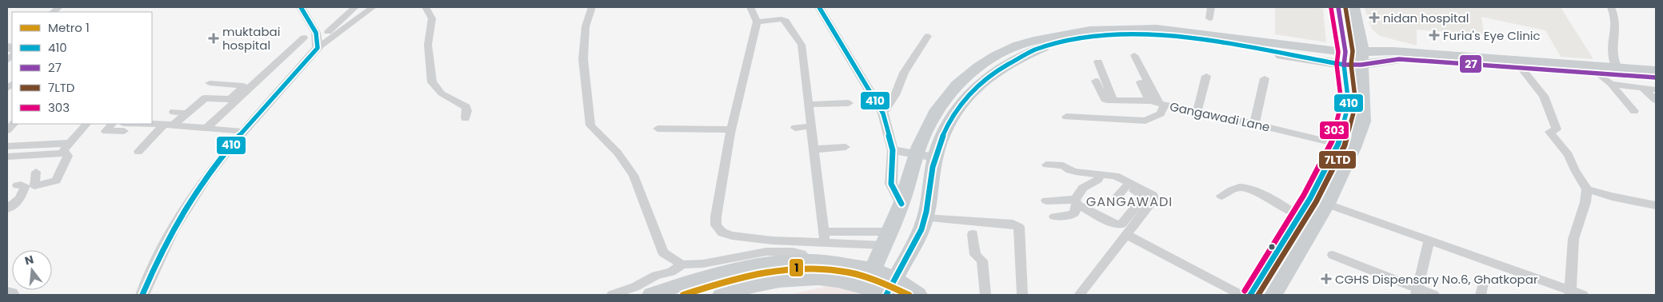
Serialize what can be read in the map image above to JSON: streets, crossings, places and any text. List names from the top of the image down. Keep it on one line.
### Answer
{"streets":{"street":["Gangawadi Lane"]},"districts":["GANGAWADI"],"places":{"health":["nidan hospital","Furia's Eye Clinic","muktabai hospital","CGHS Dispensary No.6, Ghatkopar"]},"lines":["transit line 410","transit line 27","transit line 7LTD","transit line 303","metro line 1"],"legend":["Metro 1","410","27","7LTD","303"],"north":"top"}
